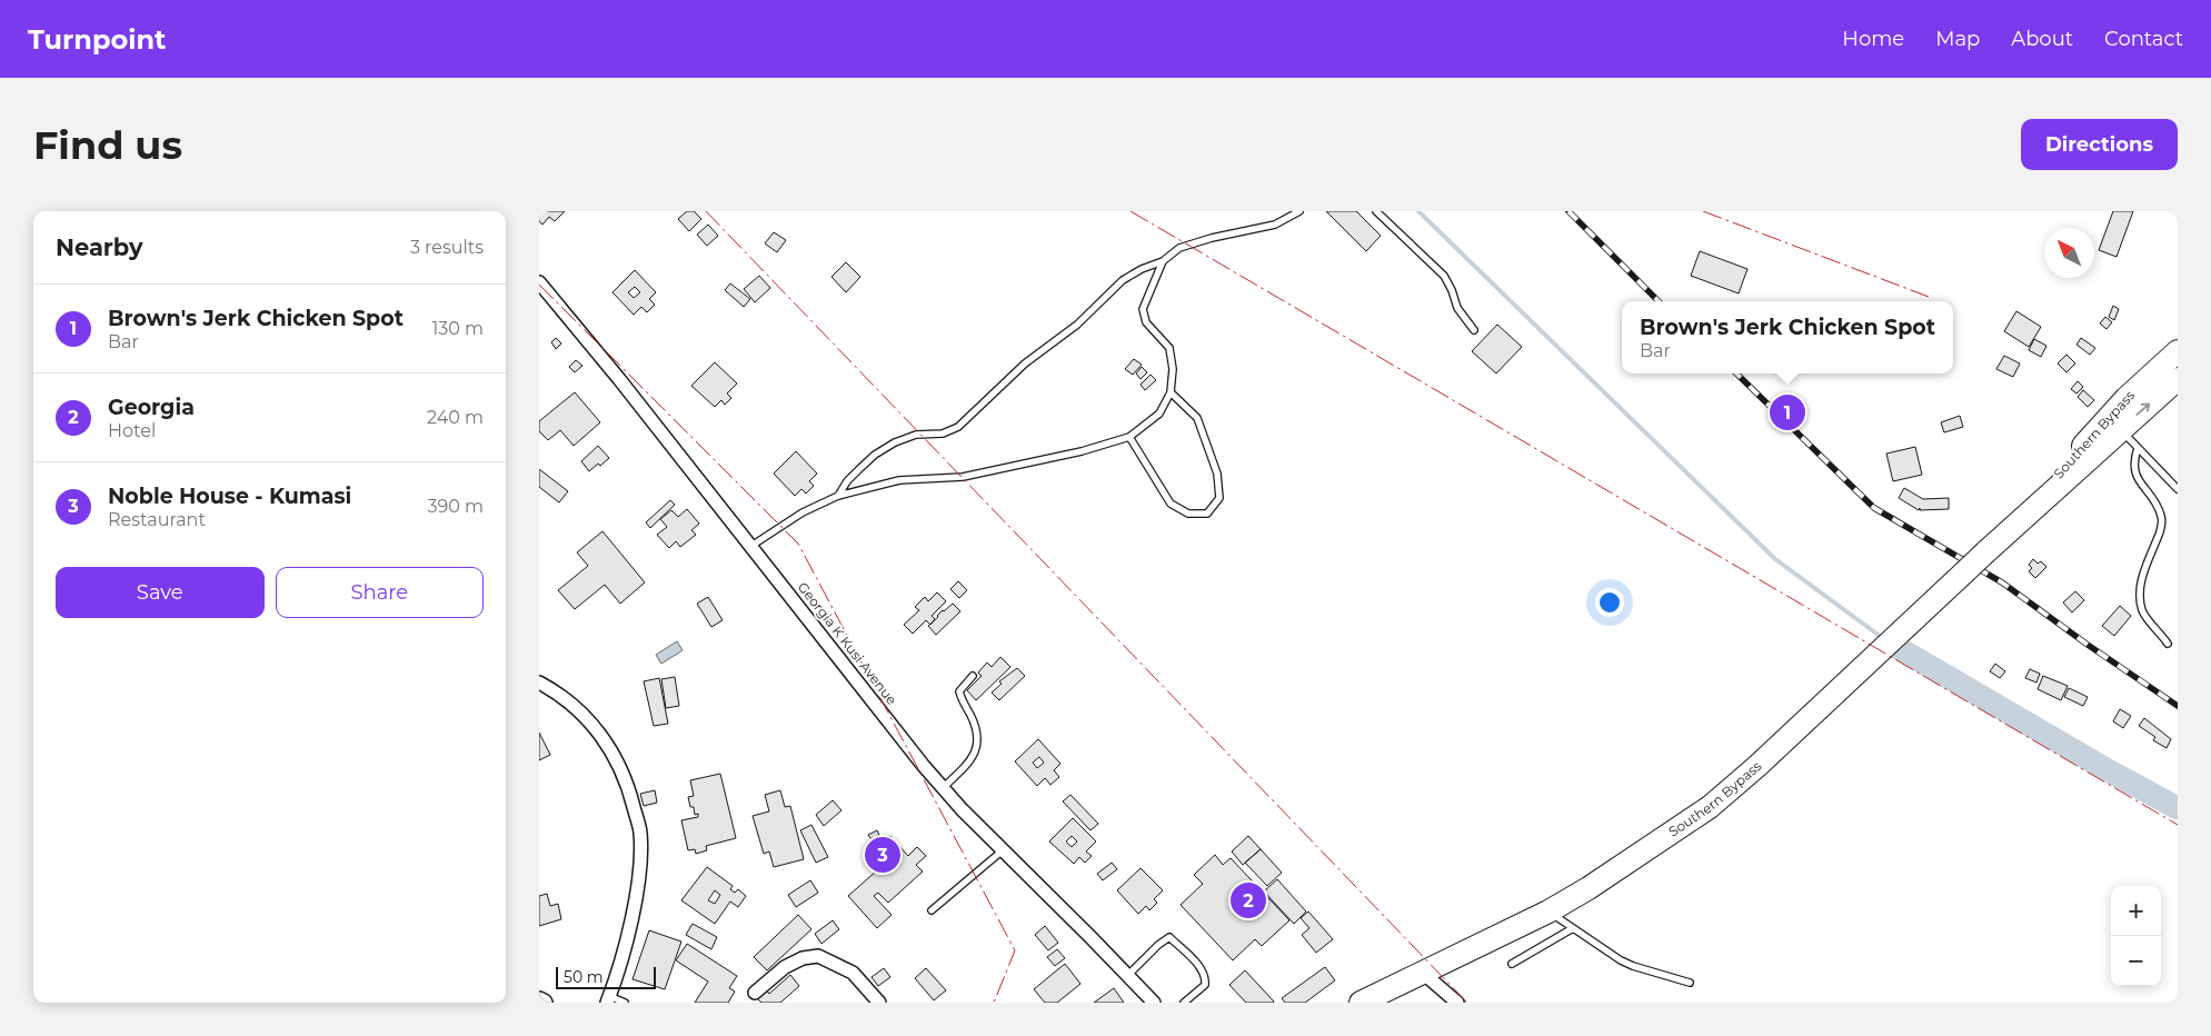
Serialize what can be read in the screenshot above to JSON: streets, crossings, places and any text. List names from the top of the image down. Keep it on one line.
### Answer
{"streets":{"highway":["Southern Bypass"],"street":["Georgia K Kusi Avenue"]},"scale_bar":"50 m","north":"top left","page":{"header":"Turnpoint","nav":["Home","Map","About","Contact"],"buttons":["Directions",["Save","Share"]],"title":"Find us","heading":["Nearby","3 results"],"list":[{"mark":"1","name":"Brown's Jerk Chicken Spot","note":"Bar","value":"130 m"},{"mark":"2","name":"Georgia","note":"Hotel","value":"240 m"},{"mark":"3","name":"Noble House - Kumasi","note":"Restaurant","value":"390 m"}],"popup":["Brown's Jerk Chicken Spot","Bar"],"pins":["1","3","2"],"map_buttons":["+","−"],"scale":"50 m"}}
